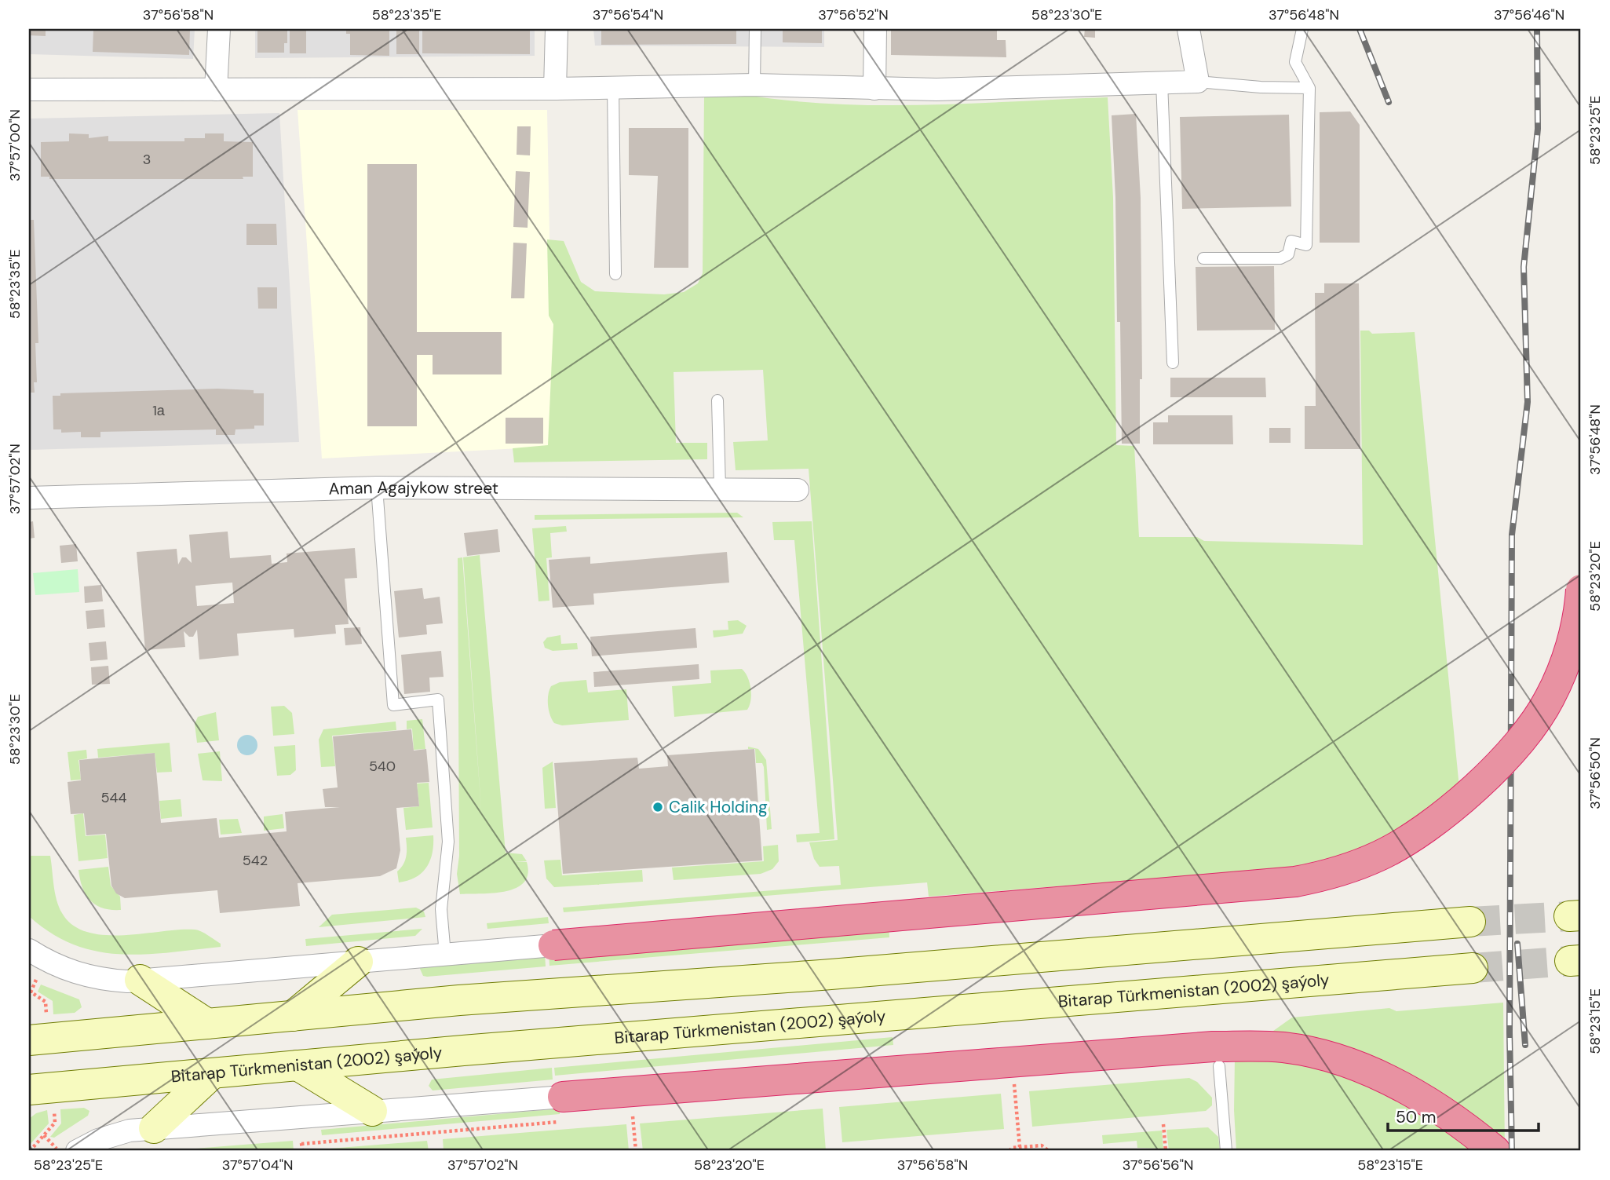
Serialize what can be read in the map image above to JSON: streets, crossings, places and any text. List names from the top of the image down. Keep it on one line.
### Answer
{"streets":{"main road":["Bitarap Türkmenistan (2002) şaýoly"],"street":["Aman Agajykow street"]},"places":["Calik Holding"],"house_numbers":["3","1а","540","544","542"],"scale_bar":"50 m","coordinates":["37°56'58\"N","58°23'35\"E","37°56'54\"N","37°56'52\"N","58°23'30\"E","37°56'48\"N","37°56'46\"N","58°23'25\"E","37°57'00\"N","37°57'02\"N","58°23'20\"E","37°56'50\"N","58°23'15\"E","37°57'04\"N","37°56'56\"N"]}
